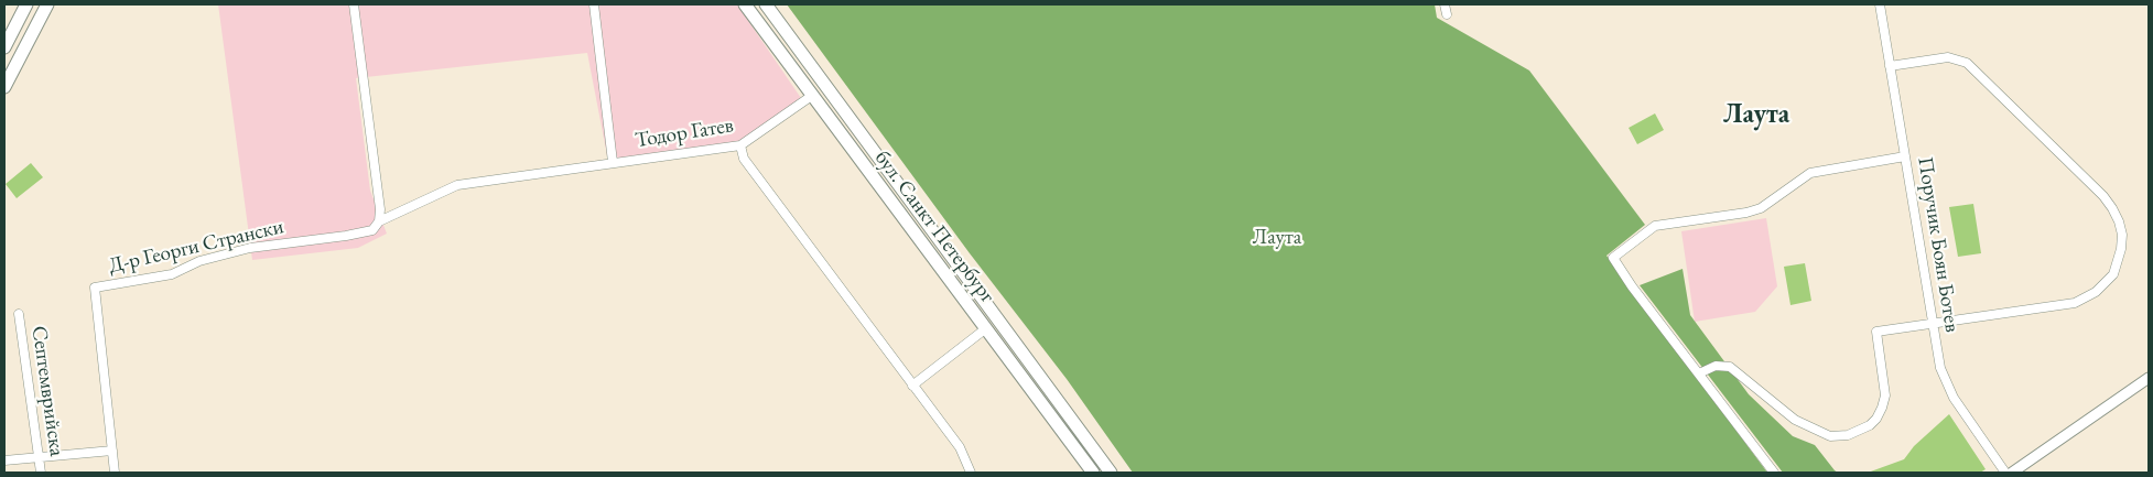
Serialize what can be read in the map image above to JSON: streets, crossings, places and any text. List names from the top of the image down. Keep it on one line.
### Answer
{"streets":{"main road":["бул. Санкт Петербург"],"street":["Тодор Гатев","Поручик Боян Ботев","Д-р Георги Странски","Септемврийска"]},"crossings":[["Тодор Гатев","бул. Санкт Петербург"],["Тодор Гатев","Д-р Георги Странски"]],"districts":["Лаута"],"parks":["Лаута"]}
